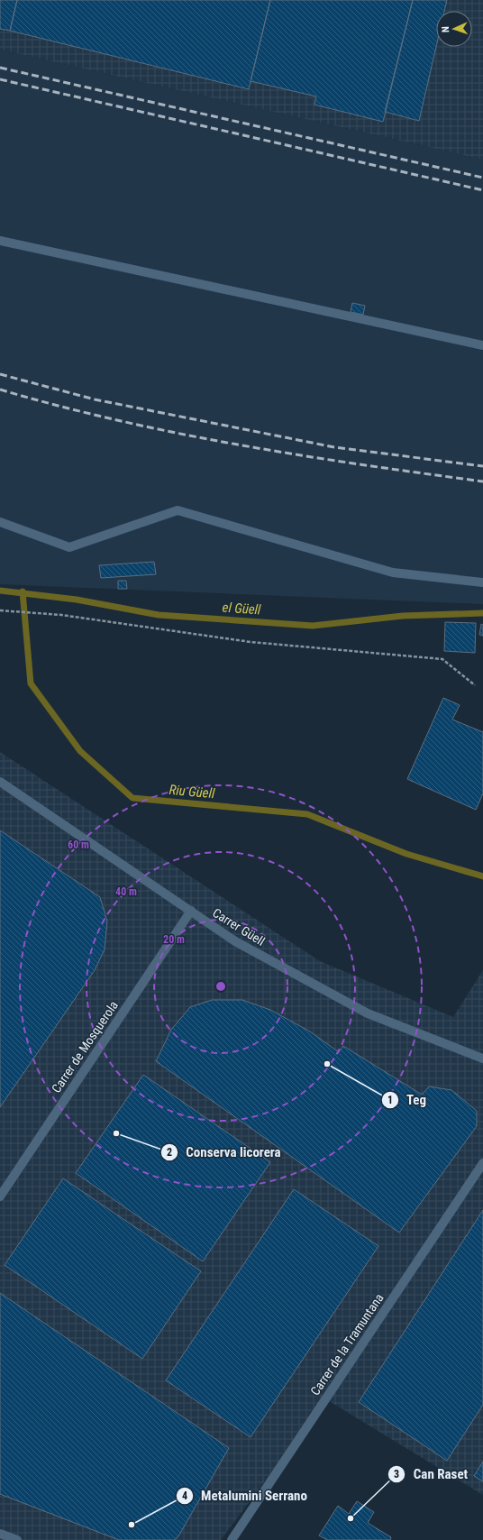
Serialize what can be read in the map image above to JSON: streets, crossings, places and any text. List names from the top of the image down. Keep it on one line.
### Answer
{"streets":{"street":["Carrer Güell","Carrer de Mosquerola","Carrer de la Tramuntana"]},"crossings":[["Carrer Güell","Carrer de Mosquerola"]],"water":["el Güell","Riu Güell"],"places":["Teg","Conserva licorera","Can Raset","Metalumini Serrano"],"north":"left","rings":["60 m","40 m","20 m"]}
